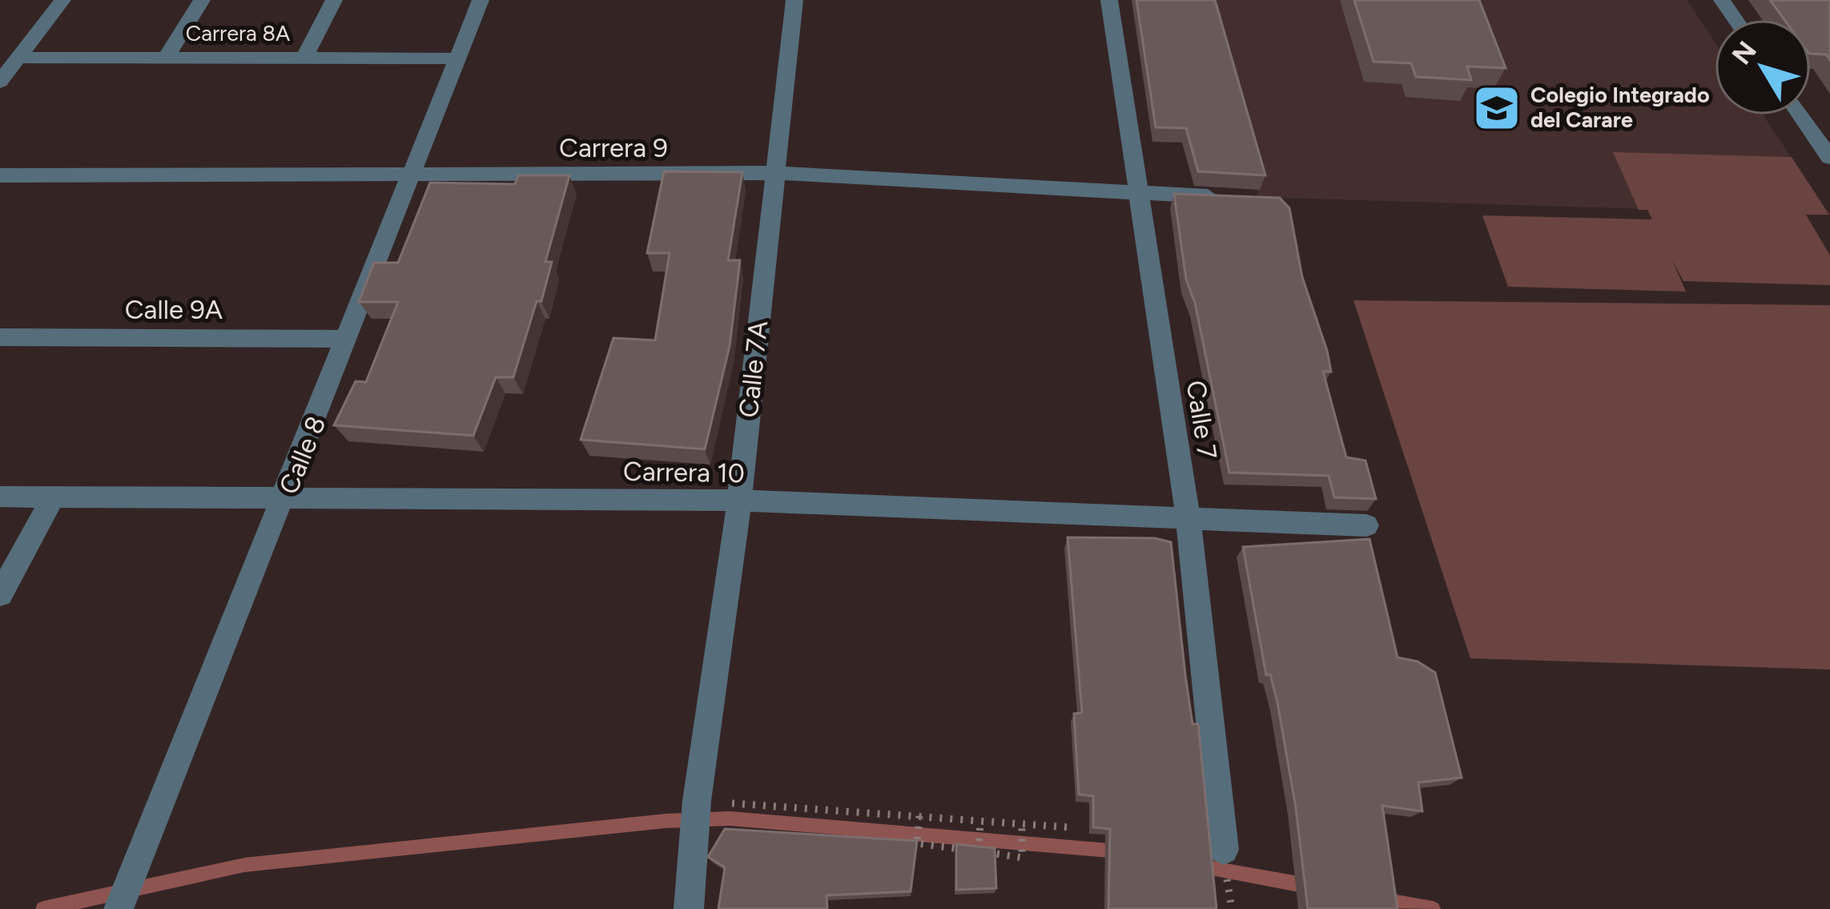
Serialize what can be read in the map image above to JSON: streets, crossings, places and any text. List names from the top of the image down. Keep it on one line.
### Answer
{"streets":{"street":["Carrera 8A","Carrera 9","Calle 9A","Calle 7A","Calle 7","Calle 8","Carrera 10"]},"crossings":[["Carrera 8A","Calle 8"],["Carrera 9","Calle 7A"],["Carrera 9","Calle 7"],["Carrera 9","Calle 8"],["Calle 9A","Calle 8"],["Calle 7A","Carrera 10"],["Calle 7","Carrera 10"],["Calle 8","Carrera 10"]],"places":{"school or university":["Colegio Integrado del Carare"]},"north":"top left"}
